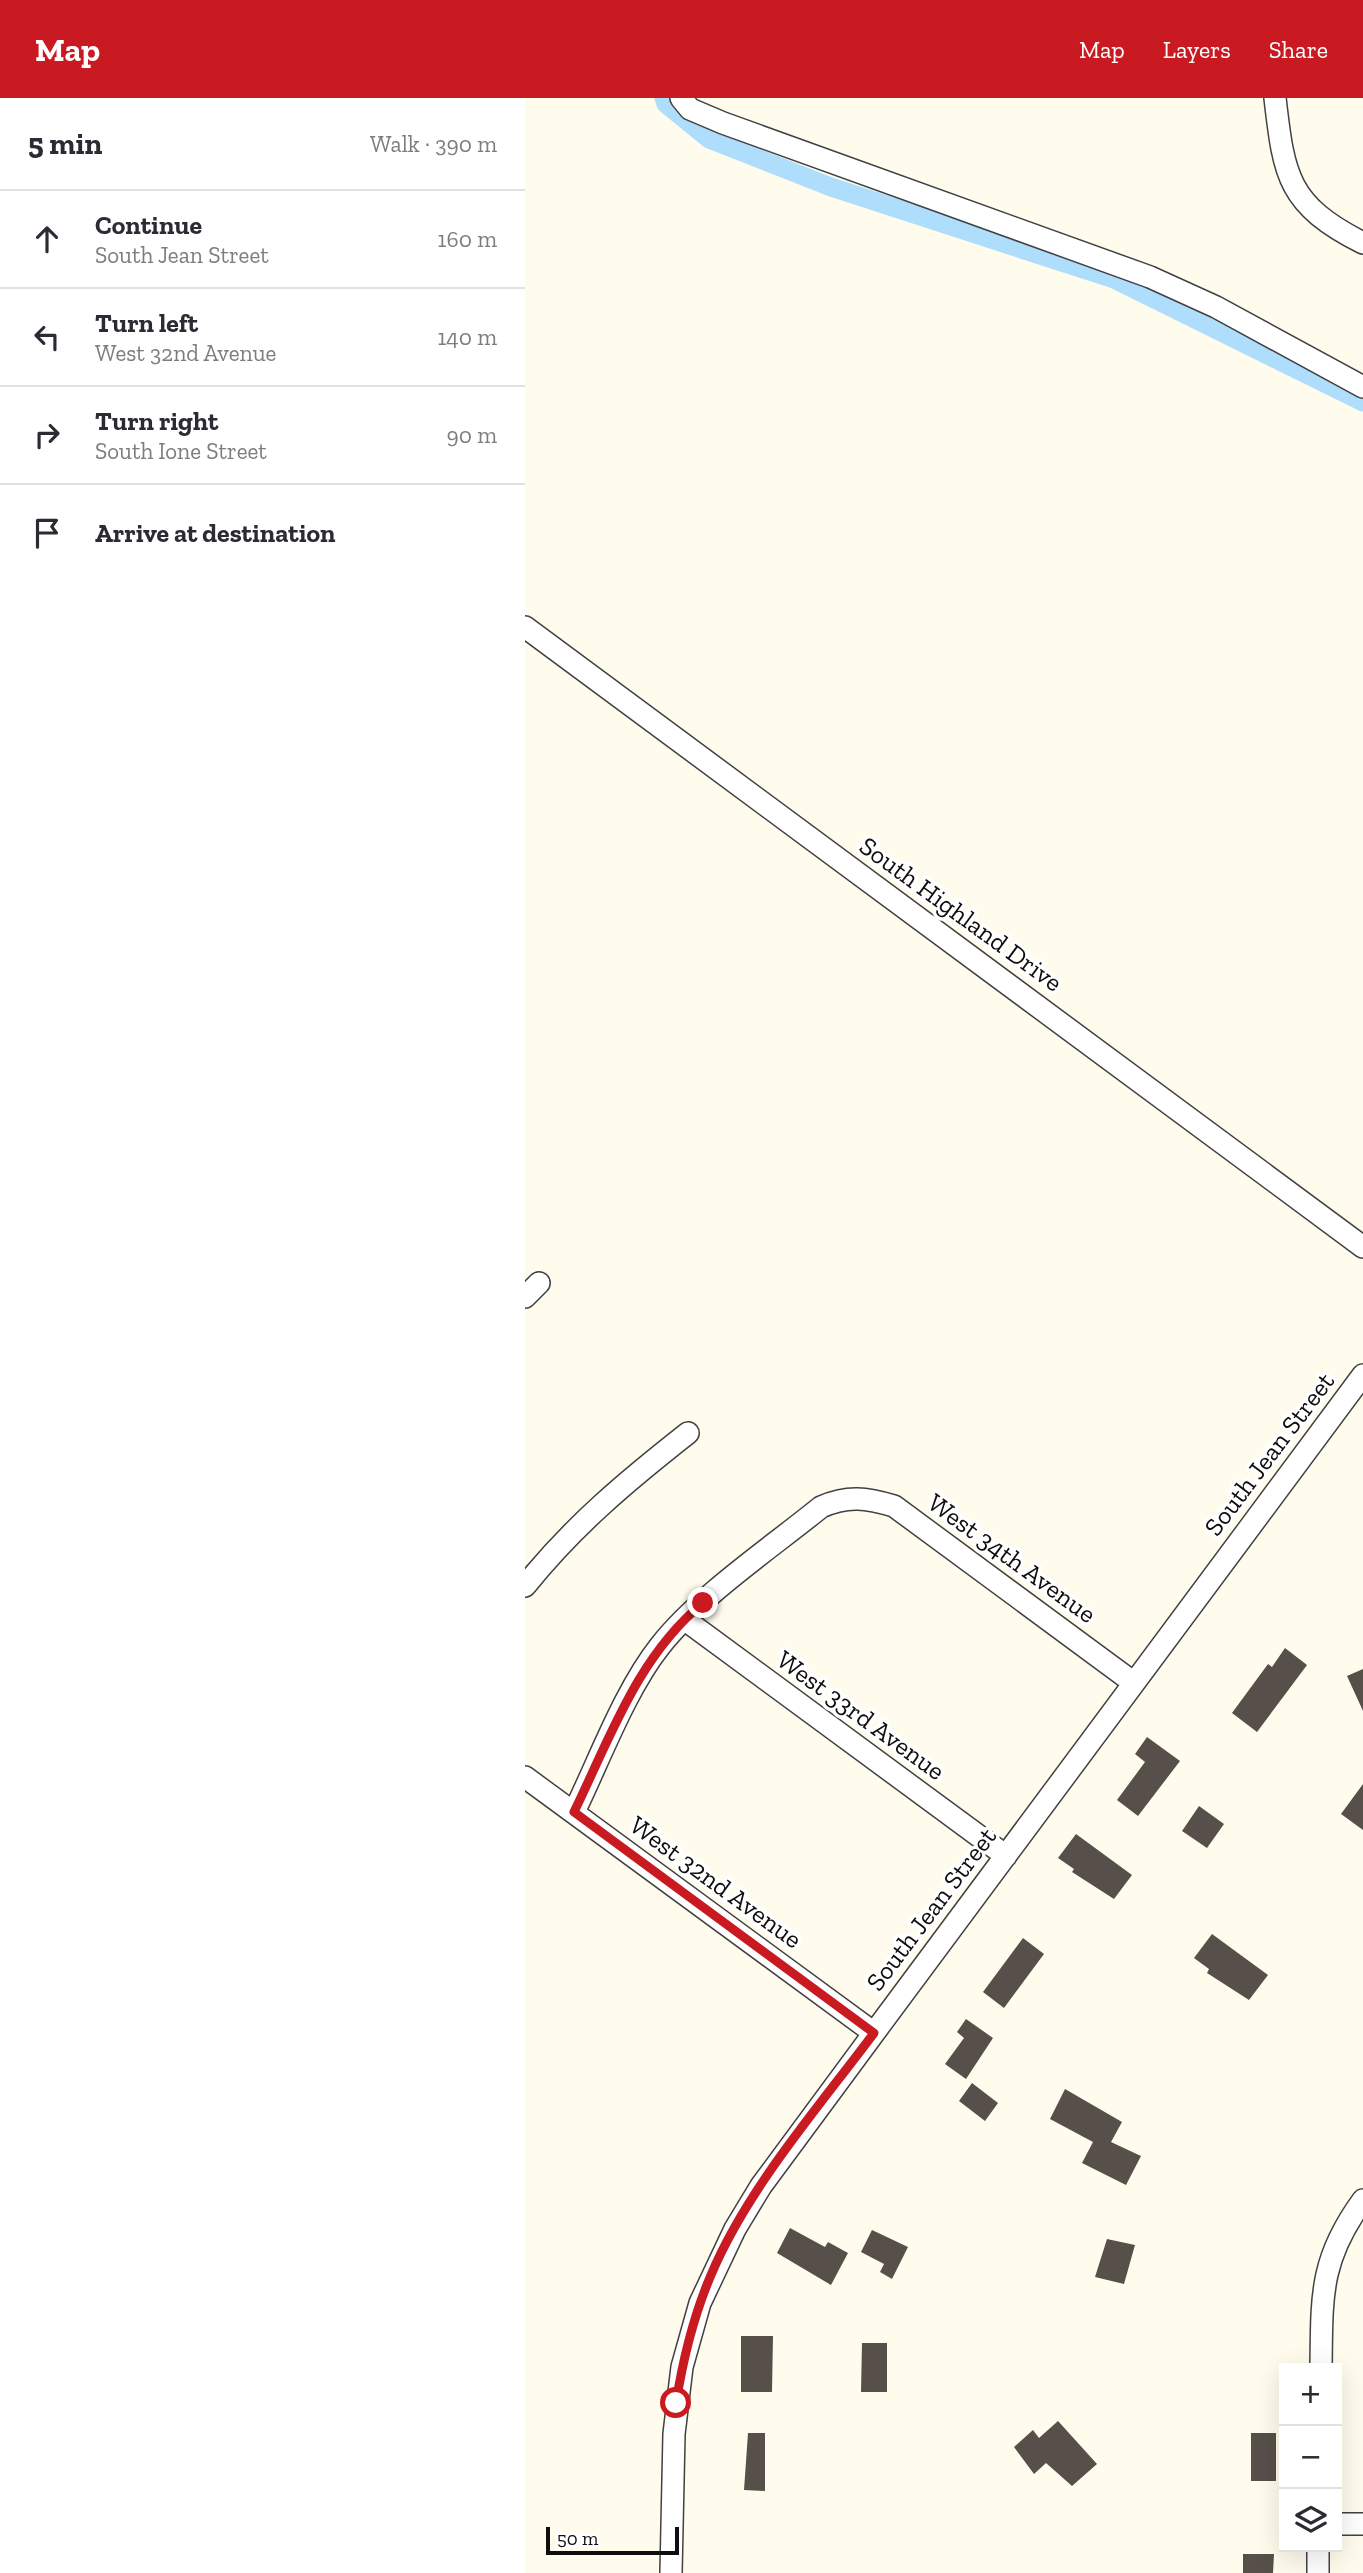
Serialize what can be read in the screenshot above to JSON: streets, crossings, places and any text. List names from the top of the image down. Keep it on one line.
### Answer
{"streets":{"street":["South Highland Drive","South Jean Street","West 34th Avenue","West 33rd Avenue","West 32nd Avenue"]},"crossings":[["South Jean Street","West 34th Avenue"],["South Jean Street","West 33rd Avenue"],["South Jean Street","West 32nd Avenue"],["West 34th Avenue","West 33rd Avenue"]],"scale_bar":"50 m","page":{"header":"Map","nav":["Map","Layers","Share"],"heading":["5 min","Walk · 390 m"],"list":[["Continue","South Jean Street","160 m"],["Turn left","West 32nd Avenue","140 m"],["Turn right","South Ione Street","90 m"],"Arrive at destination"],"map_buttons":["+","−"],"scale":"50 m"}}
